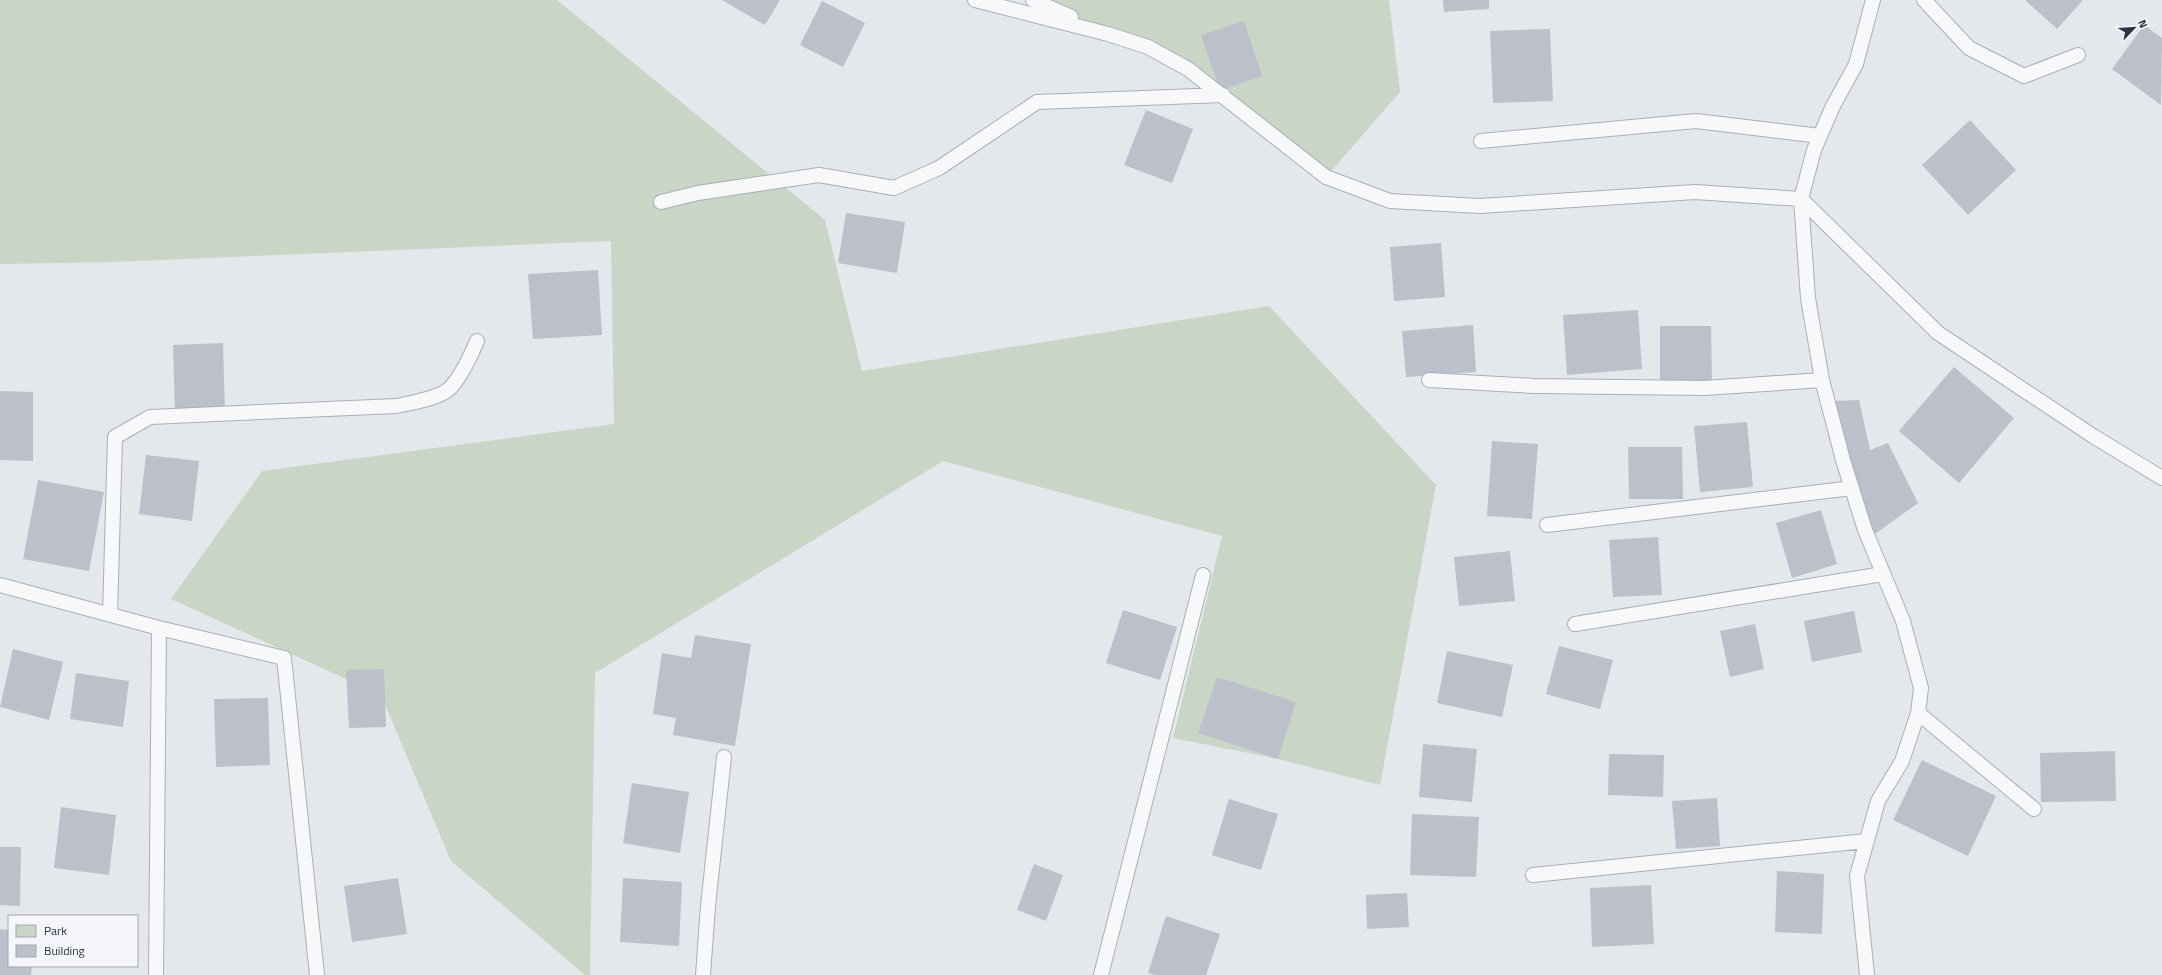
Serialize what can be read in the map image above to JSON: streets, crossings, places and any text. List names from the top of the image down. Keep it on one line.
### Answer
{"legend":["Park","Building"],"north":"top right"}
